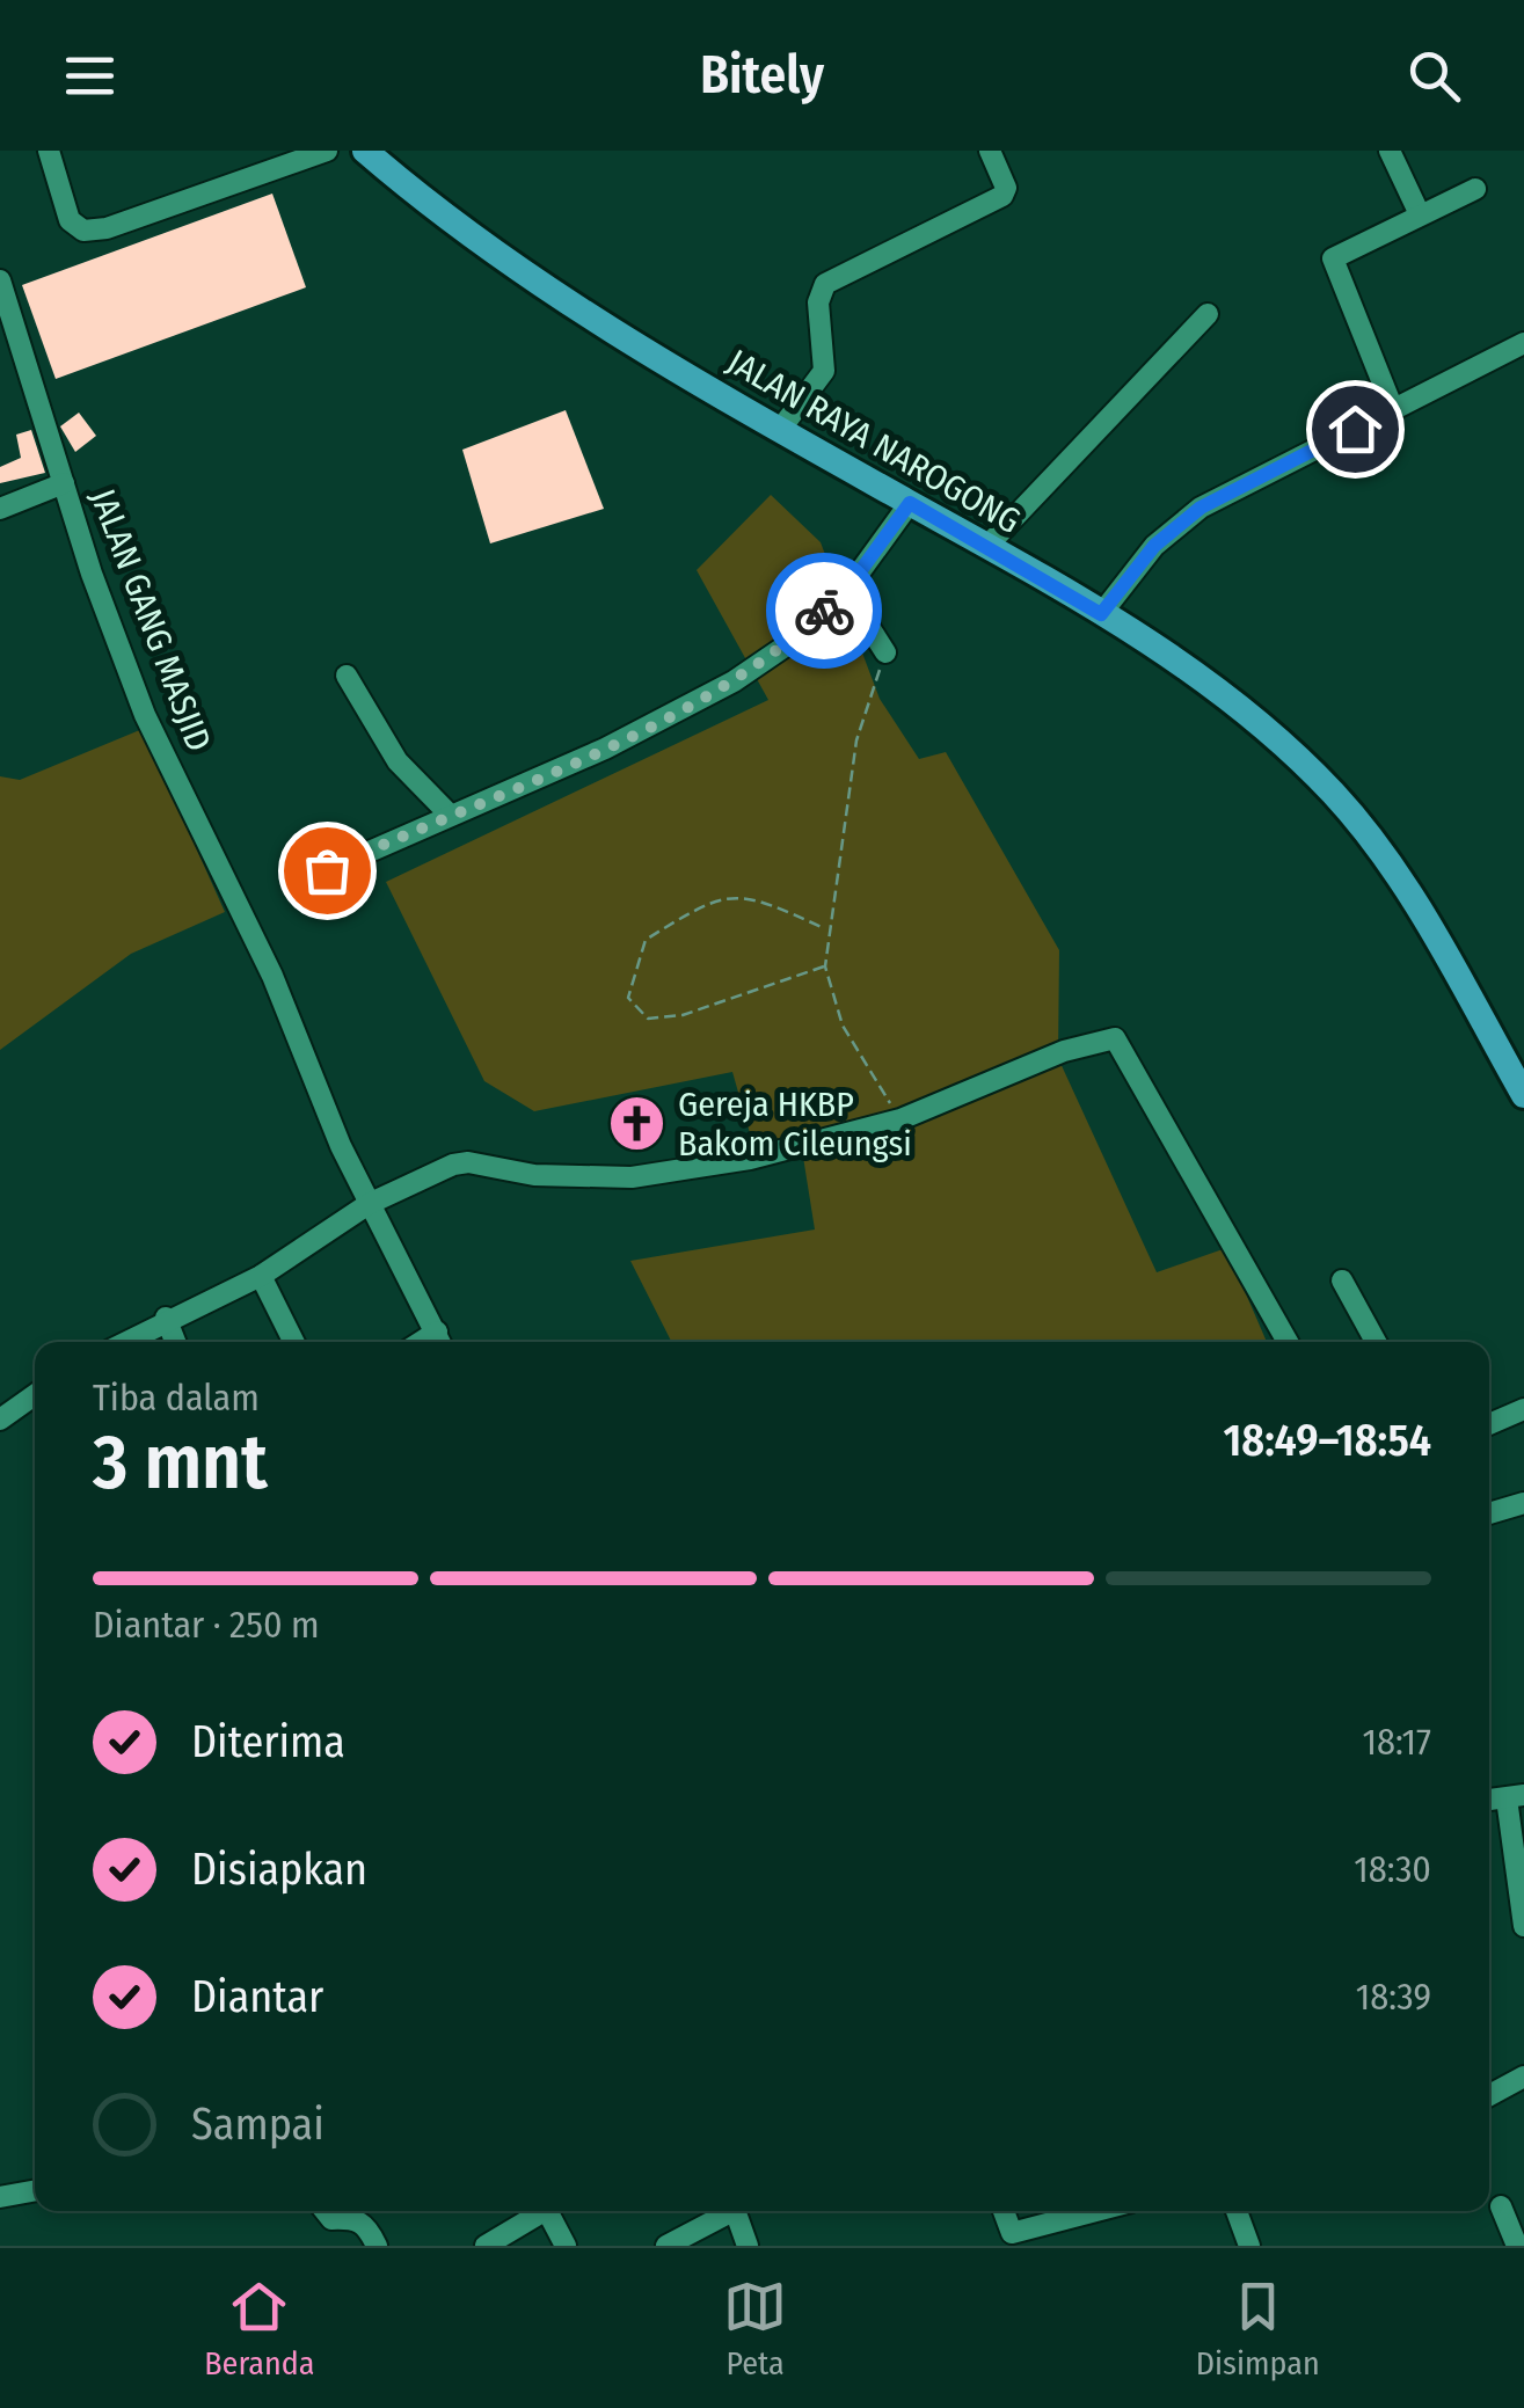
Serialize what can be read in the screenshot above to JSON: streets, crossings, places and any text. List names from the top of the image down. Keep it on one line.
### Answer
{"streets":{"main road":["JALAN RAYA NAROGONG"],"street":["JALAN GANG MASJID"]},"places":{"church":["Gereja HKBP Bakom Cileungsi"]},"page":{"header":"Bitely","heading":["3 mnt","Tiba dalam","18:49–18:54"],"bar":"Diantar · 250 m","list":[["Diterima","18:17"],["Disiapkan","18:30"],["Diantar","18:39"],"Sampai"],"tabs":["Beranda","Peta","Disimpan"]}}
